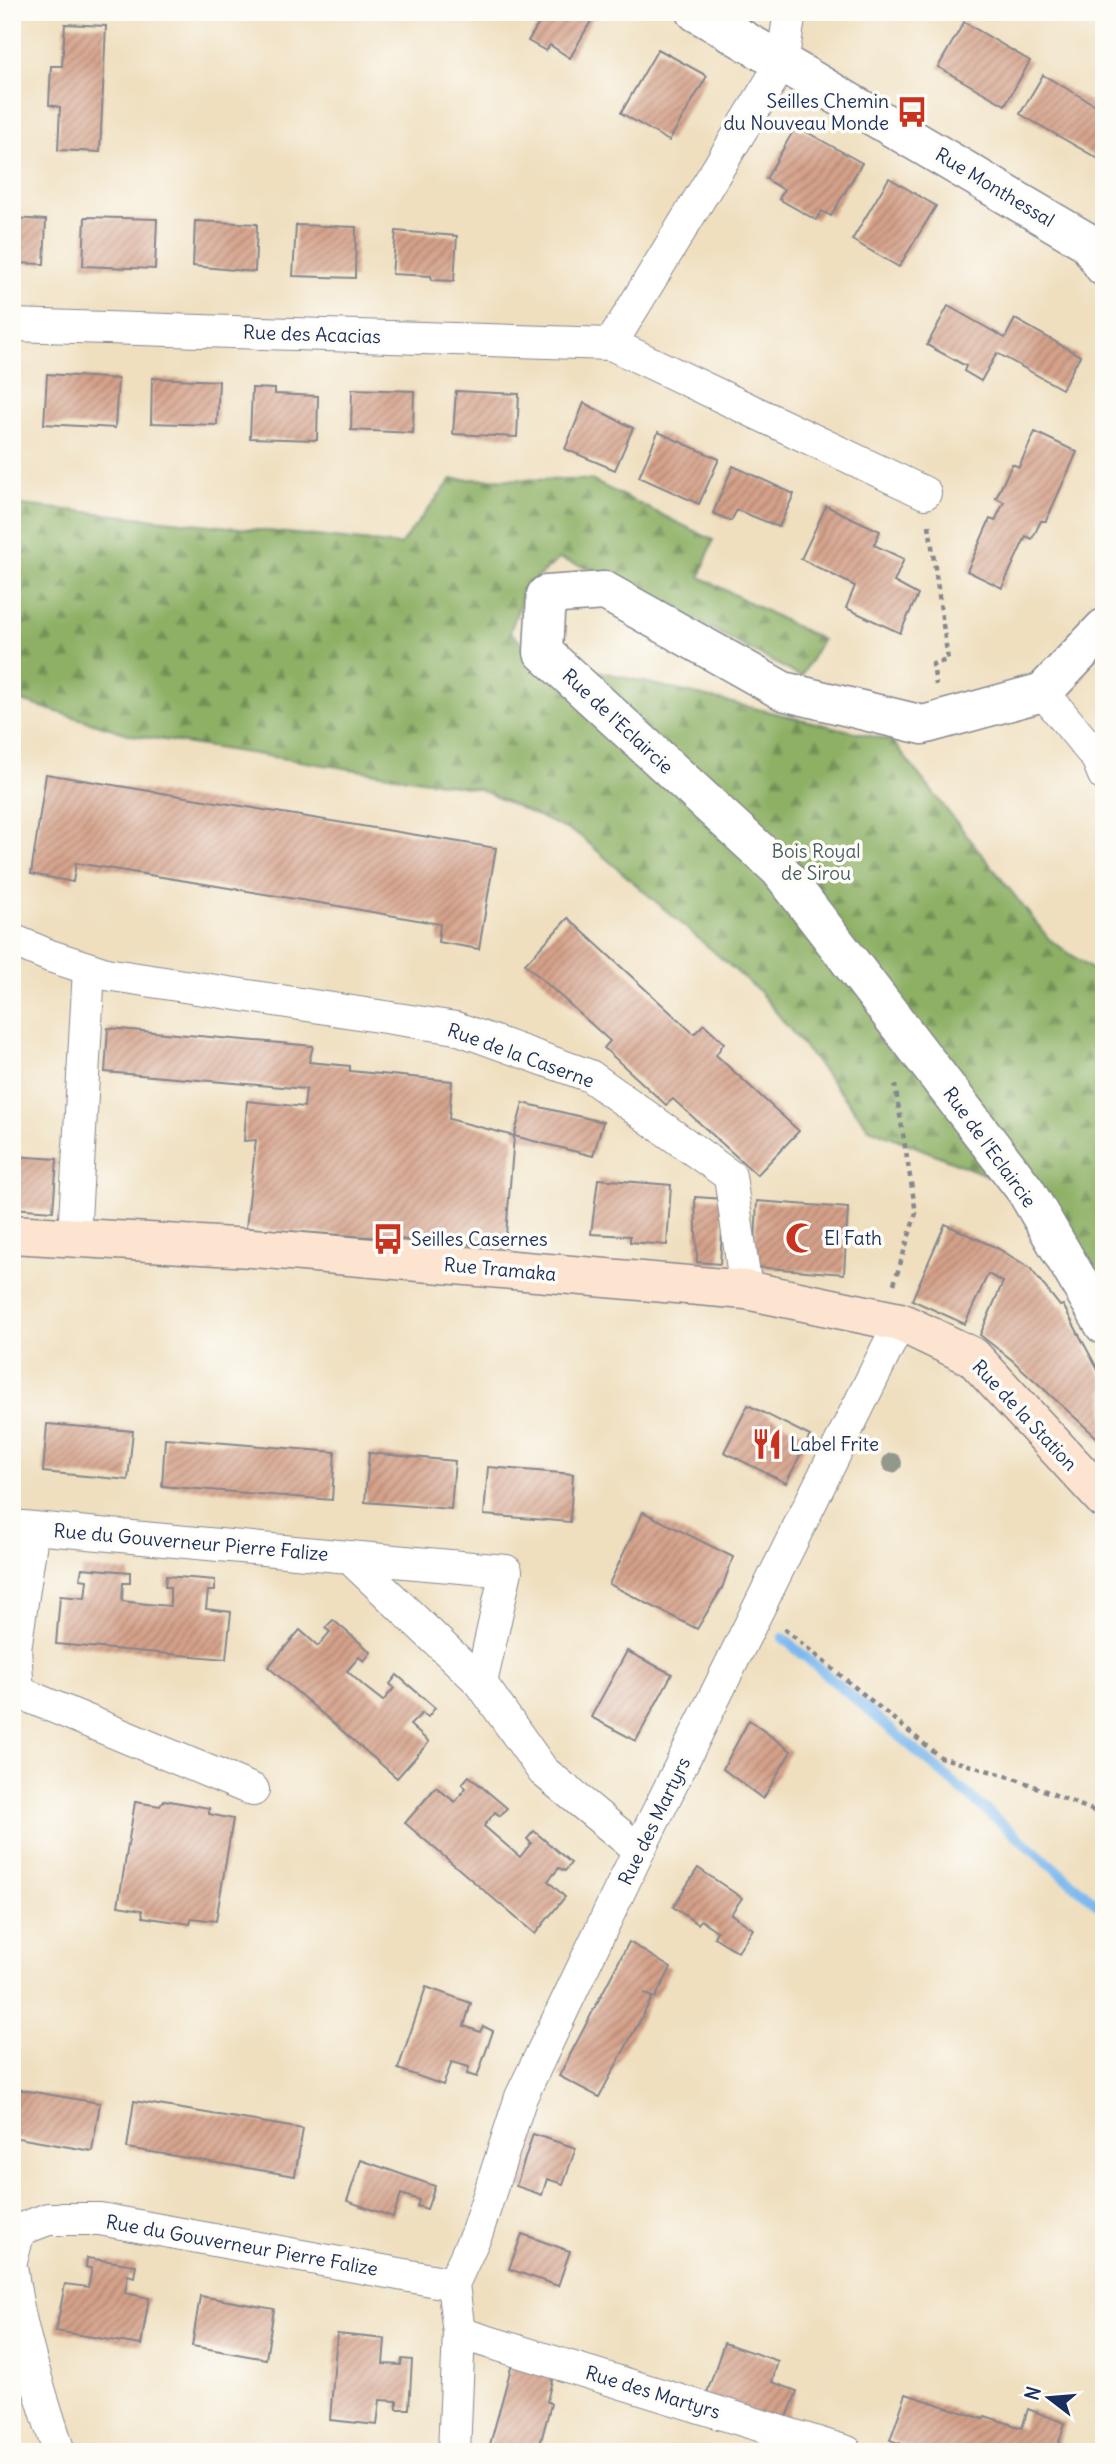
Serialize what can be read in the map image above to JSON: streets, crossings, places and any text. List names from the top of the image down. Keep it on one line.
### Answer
{"streets":{"main road":["Rue Tramaka","Rue de la Station"],"street":["Rue Monthessal","Rue des Acacias","Rue de l'Eclaircie","Rue de la Caserne","Rue du Gouverneur Pierre Falize","Rue des Martyrs"]},"crossings":[["Rue de la Caserne","Rue Tramaka"],["Rue Tramaka","Rue de la Station"],["Rue Tramaka","Rue des Martyrs"],["Rue de la Station","Rue des Martyrs"],["Rue du Gouverneur Pierre Falize","Rue des Martyrs"]],"parks":["Bois Royal de Sirou"],"places":{"bus stop":["Seilles Chemin du Nouveau Monde","Seilles Casernes"],"mosque":["El Fath"],"restaurant":["Label Frite"]},"north":"left"}
